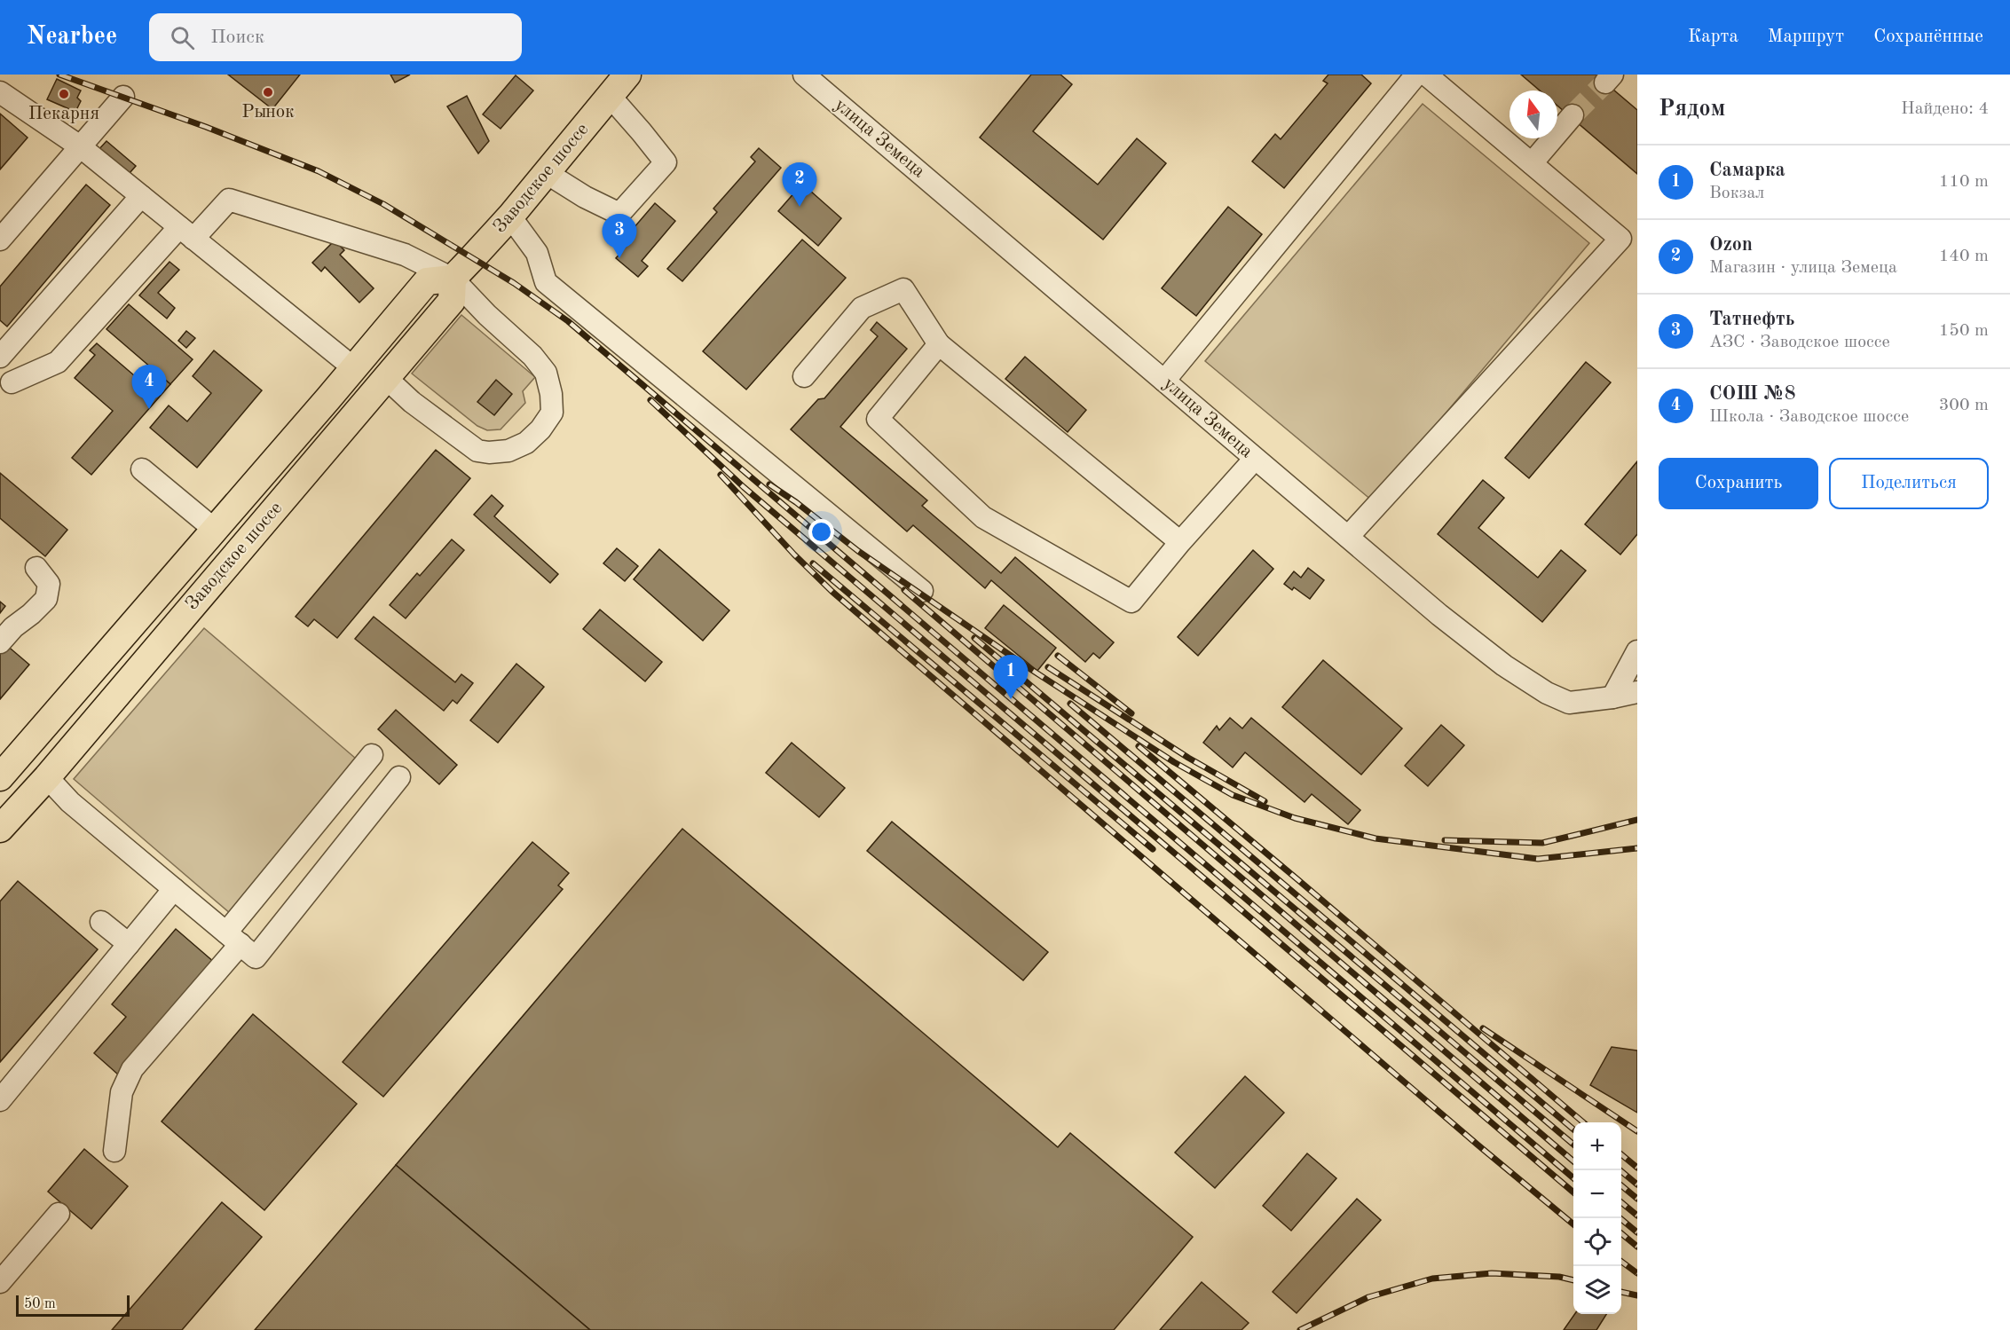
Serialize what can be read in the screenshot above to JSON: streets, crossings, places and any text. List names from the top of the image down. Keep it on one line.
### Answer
{"streets":{"main road":["Заводское шоссе"],"street":["улица Земеца"]},"places":["Рынок","Пекарня"],"scale_bar":"50 m","north":"top","page":{"header":"Nearbee","search":"Поиск","nav":["Карта","Маршрут","Сохранённые"],"heading":["Рядом","Найдено: 4"],"list":[{"mark":"1","name":"Самарка","note":"Вокзал","value":"110 m"},{"mark":"2","name":"Ozon","note":"Магазин · улица Земеца","value":"140 m"},{"mark":"3","name":"Татнефть","note":"АЗС · Заводское шоссе","value":"150 m"},{"mark":"4","name":"СОШ №8","note":"Школа · Заводское шоссе","value":"300 m"}],"pins":["2","3","4","1"],"buttons":["Сохранить","Поделиться"],"map_buttons":["+","−"],"scale":"50 m"}}
